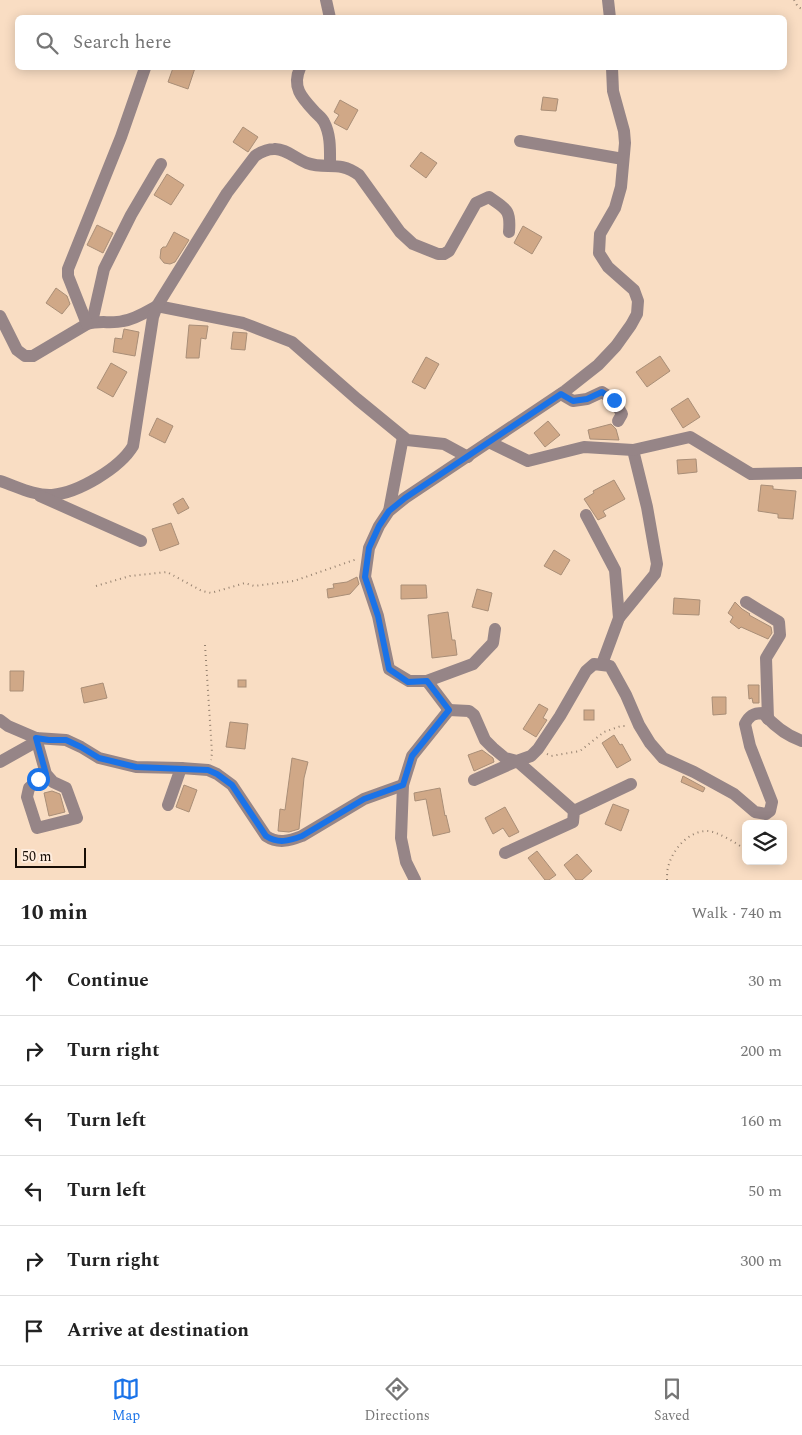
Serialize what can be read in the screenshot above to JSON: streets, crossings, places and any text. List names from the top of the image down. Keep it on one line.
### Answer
{"scale_bar":"50 m","page":{"search":"Search here","scale":"50 m","heading":["10 min","Walk · 740 m"],"list":[["Continue","30 m"],["Turn right","200 m"],["Turn left","160 m"],["Turn left","50 m"],["Turn right","300 m"],"Arrive at destination"],"nav":["Map","Directions","Saved"]}}
